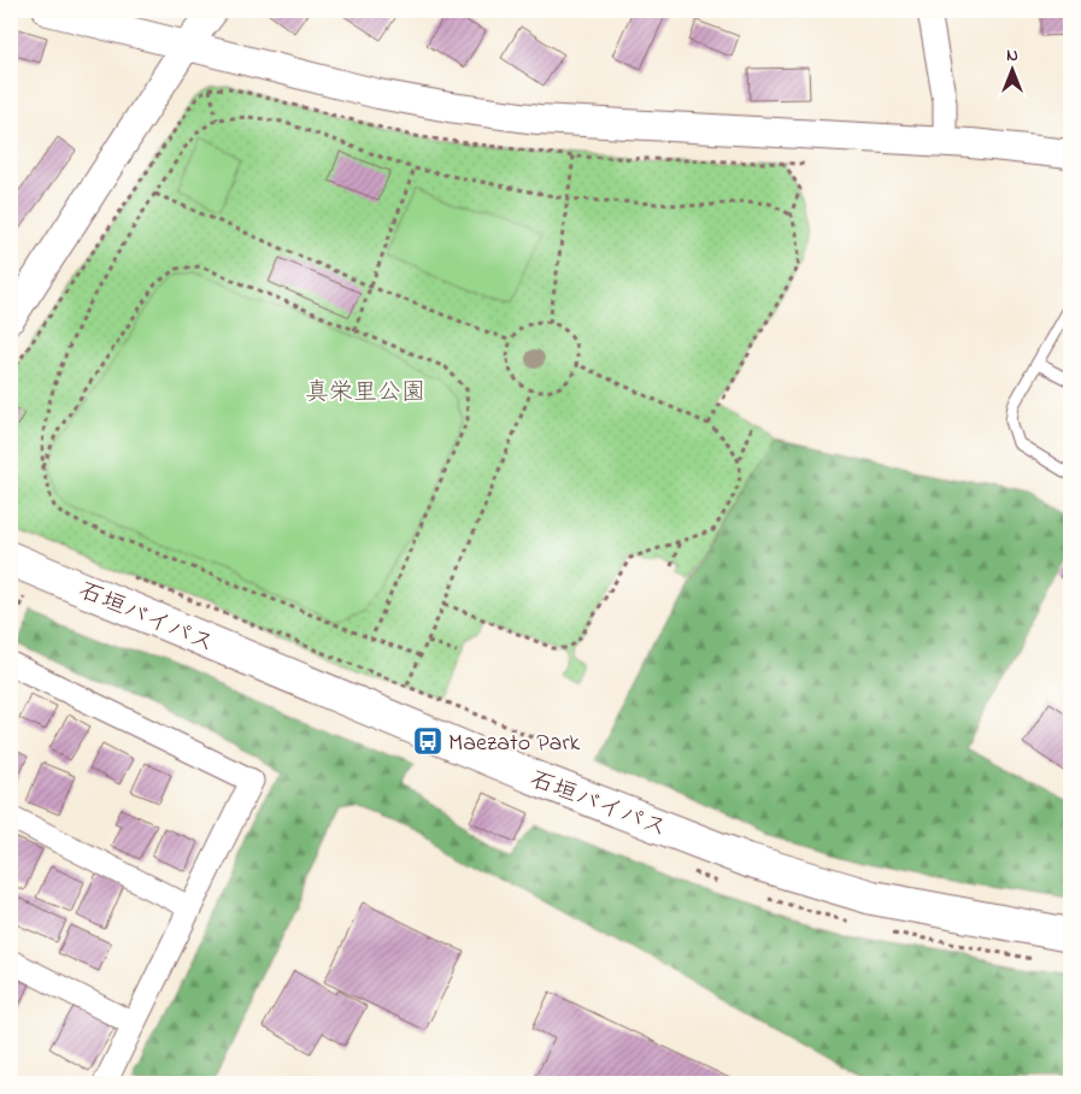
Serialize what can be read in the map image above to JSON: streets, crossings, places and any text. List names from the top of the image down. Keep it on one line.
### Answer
{"streets":{"highway":["石垣バイパス"]},"parks":["真栄里公園"],"places":{"bus stop":["Maezato Park"]},"north":"top"}
